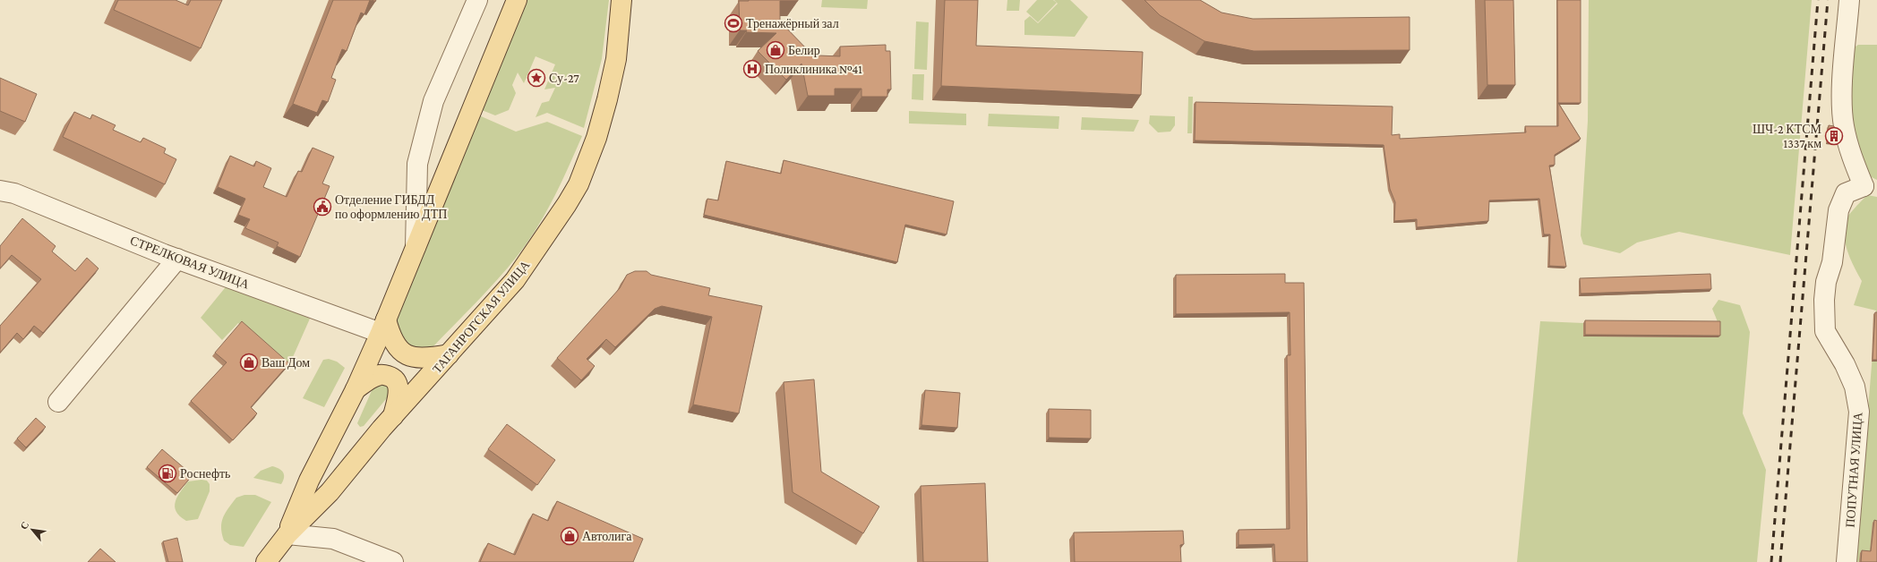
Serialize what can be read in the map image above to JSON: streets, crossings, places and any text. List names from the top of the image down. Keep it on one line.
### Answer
{"streets":{"main road":["ТАГАНРОГСКАЯ УЛИЦА"],"street":["СТРЕЛКОВАЯ УЛИЦА","ПОПУТНАЯ УЛИЦА"]},"crossings":[["СТРЕЛКОВАЯ УЛИЦА","ТАГАНРОГСКАЯ УЛИЦА"]],"places":{"sports":["Тренажёрный зал"],"shop":["Белир","Ваш Дом","Автолига"],"hospital":["Поликлиника №41"],"place":["Су-27"],"building":["ШЧ-2 КТСМ 1337 км"],"public building":["Отделение ГИБДД по оформлению ДТП"],"fuel station":["Роснефть"]},"north":"top left"}
